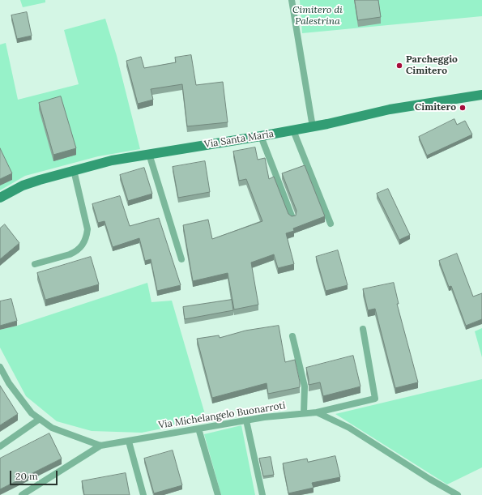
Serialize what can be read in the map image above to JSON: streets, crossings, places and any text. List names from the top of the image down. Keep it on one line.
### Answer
{"streets":{"street":["Via Santa Maria"],"lane":["Via Michelangelo Buonarroti"]},"parks":["Cimitero di Palestrina"],"places":["Parcheggio Cimitero","Cimitero"],"scale_bar":"20 m"}
